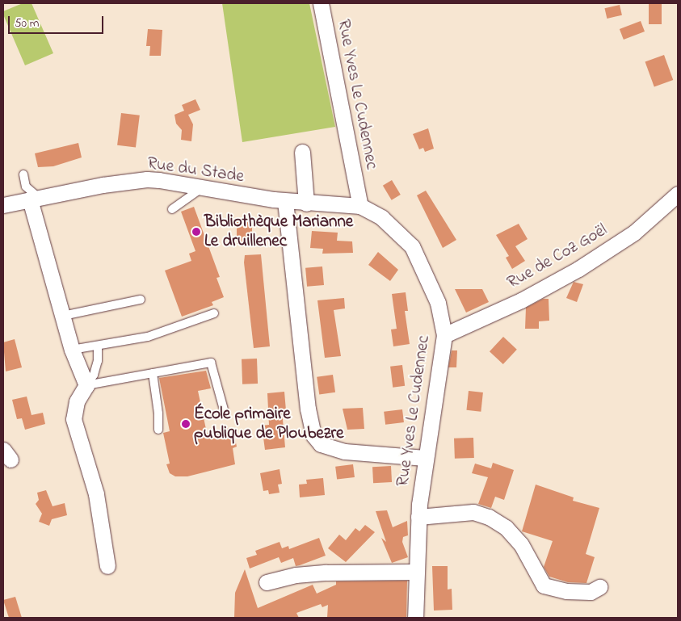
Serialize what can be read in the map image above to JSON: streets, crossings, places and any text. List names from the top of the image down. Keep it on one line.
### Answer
{"streets":{"street":["Rue Yves Le Cudennec","Rue du Stade","Rue de Coz Goël"]},"crossings":[["Rue Yves Le Cudennec","Rue du Stade"],["Rue Yves Le Cudennec","Rue de Coz Goël"]],"places":["Bibliothèque Marianne Le druillenec","École primaire publique de Ploubezre"],"scale_bar":"50 m"}
